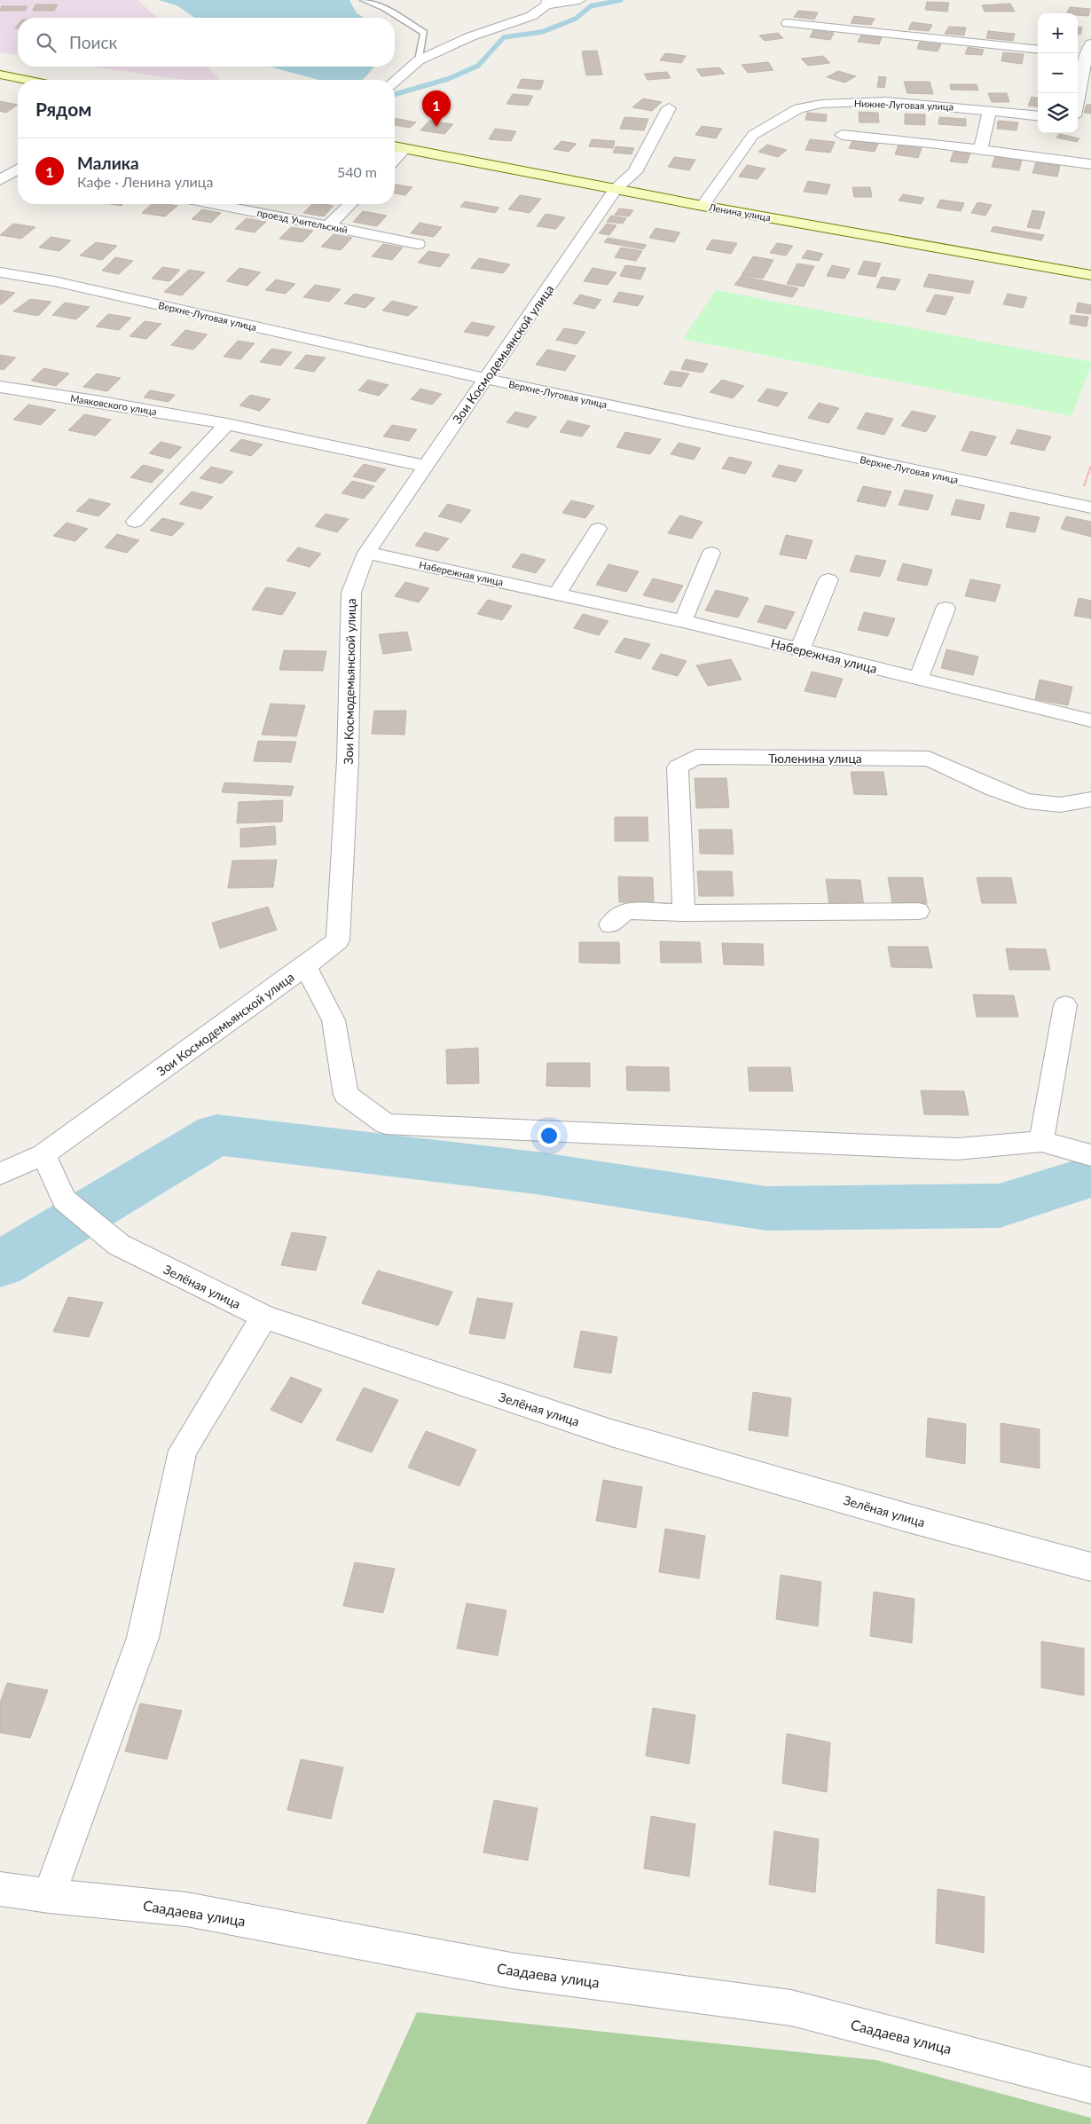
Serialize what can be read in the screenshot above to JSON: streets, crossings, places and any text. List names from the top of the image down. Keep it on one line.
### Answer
{"streets":{"main road":["Ленина улица"],"street":["Нижне-Луговая улица","проезд Учительский","Верхне-Луговая улица","Зои Космодемьянской улица","Маяковского улица","Набережная улица","Тюленина улица","Зелёная улица","Саадаева улица"]},"crossings":[["Нижне-Луговая улица","Ленина улица"],["Ленина улица","Зои Космодемьянской улица"],["Верхне-Луговая улица","Зои Космодемьянской улица"],["Зои Космодемьянской улица","Маяковского улица"],["Зои Космодемьянской улица","Набережная улица"],["Зои Космодемьянской улица","Зелёная улица"]],"page":{"map_buttons":["+","−"],"search":"Поиск","heading":"Рядом","pins":"1","list":[{"mark":"1","name":"Малика","note":"Кафе · Ленина улица","value":"540 m"}]}}
